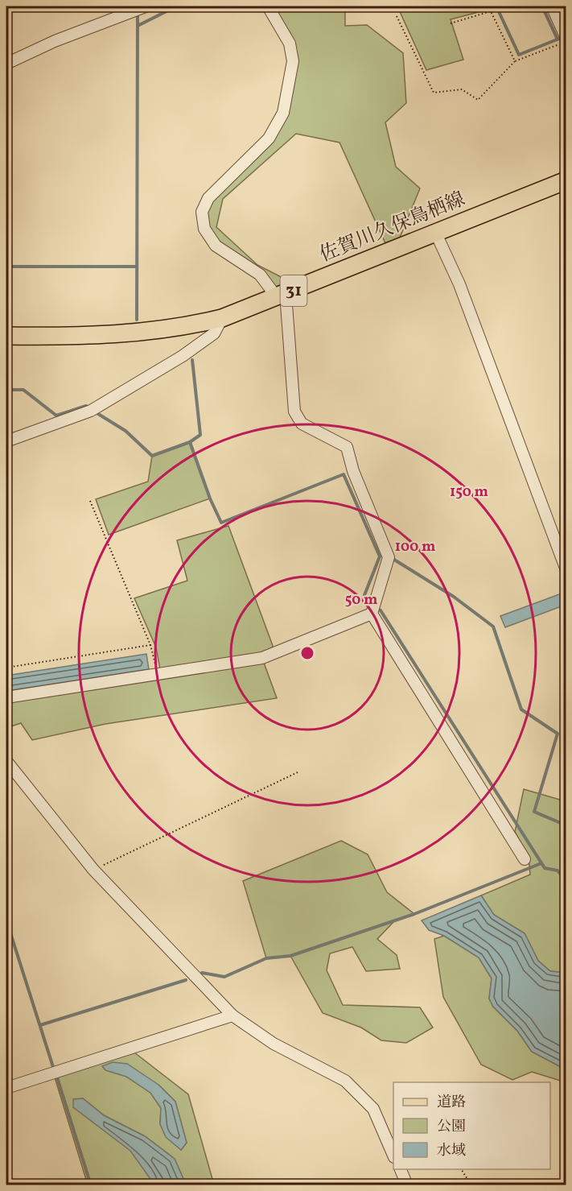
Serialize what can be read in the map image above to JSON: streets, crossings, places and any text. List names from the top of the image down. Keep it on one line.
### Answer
{"streets":{"main road":["佐賀川久保鳥栖線","31"]},"legend":["道路","公園","水域"],"rings":["150 m","100 m","50 m"]}
